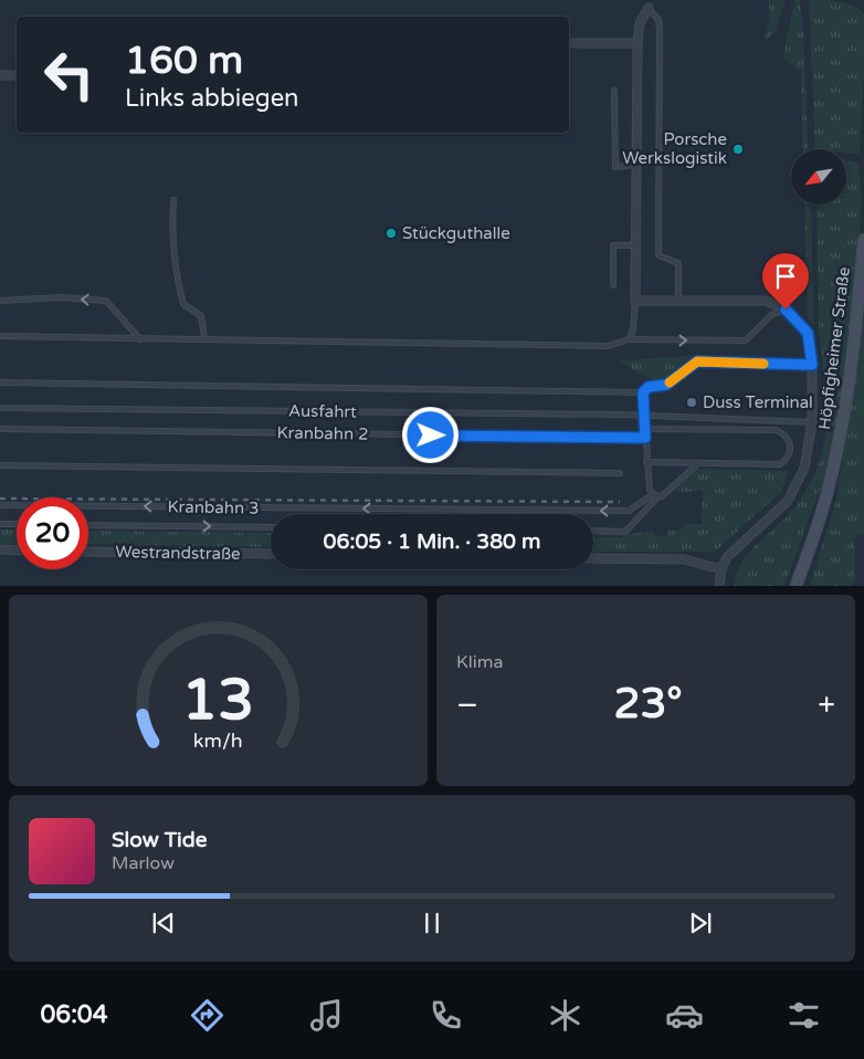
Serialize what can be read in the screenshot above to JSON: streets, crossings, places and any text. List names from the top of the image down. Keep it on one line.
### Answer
{"streets":{"main road":["Höpfigheimer Straße"],"street":["Westrandstraße"],"lane":["Ausfahrt","Kranbahn 2","Kranbahn 3"]},"places":["Porsche Werkslogistik","Stückguthalle","Duss Terminal"],"north":"bottom left","page":{"turn":["160 m","Links abbiegen"],"limit":"20","trip":"06:05 · 1 Min. · 380 m","tile":"Klima","heat":["−","23°","+"],"song":["Slow Tide","Marlow"],"tabs":"06:04","gauge":["13","km/h"]}}
